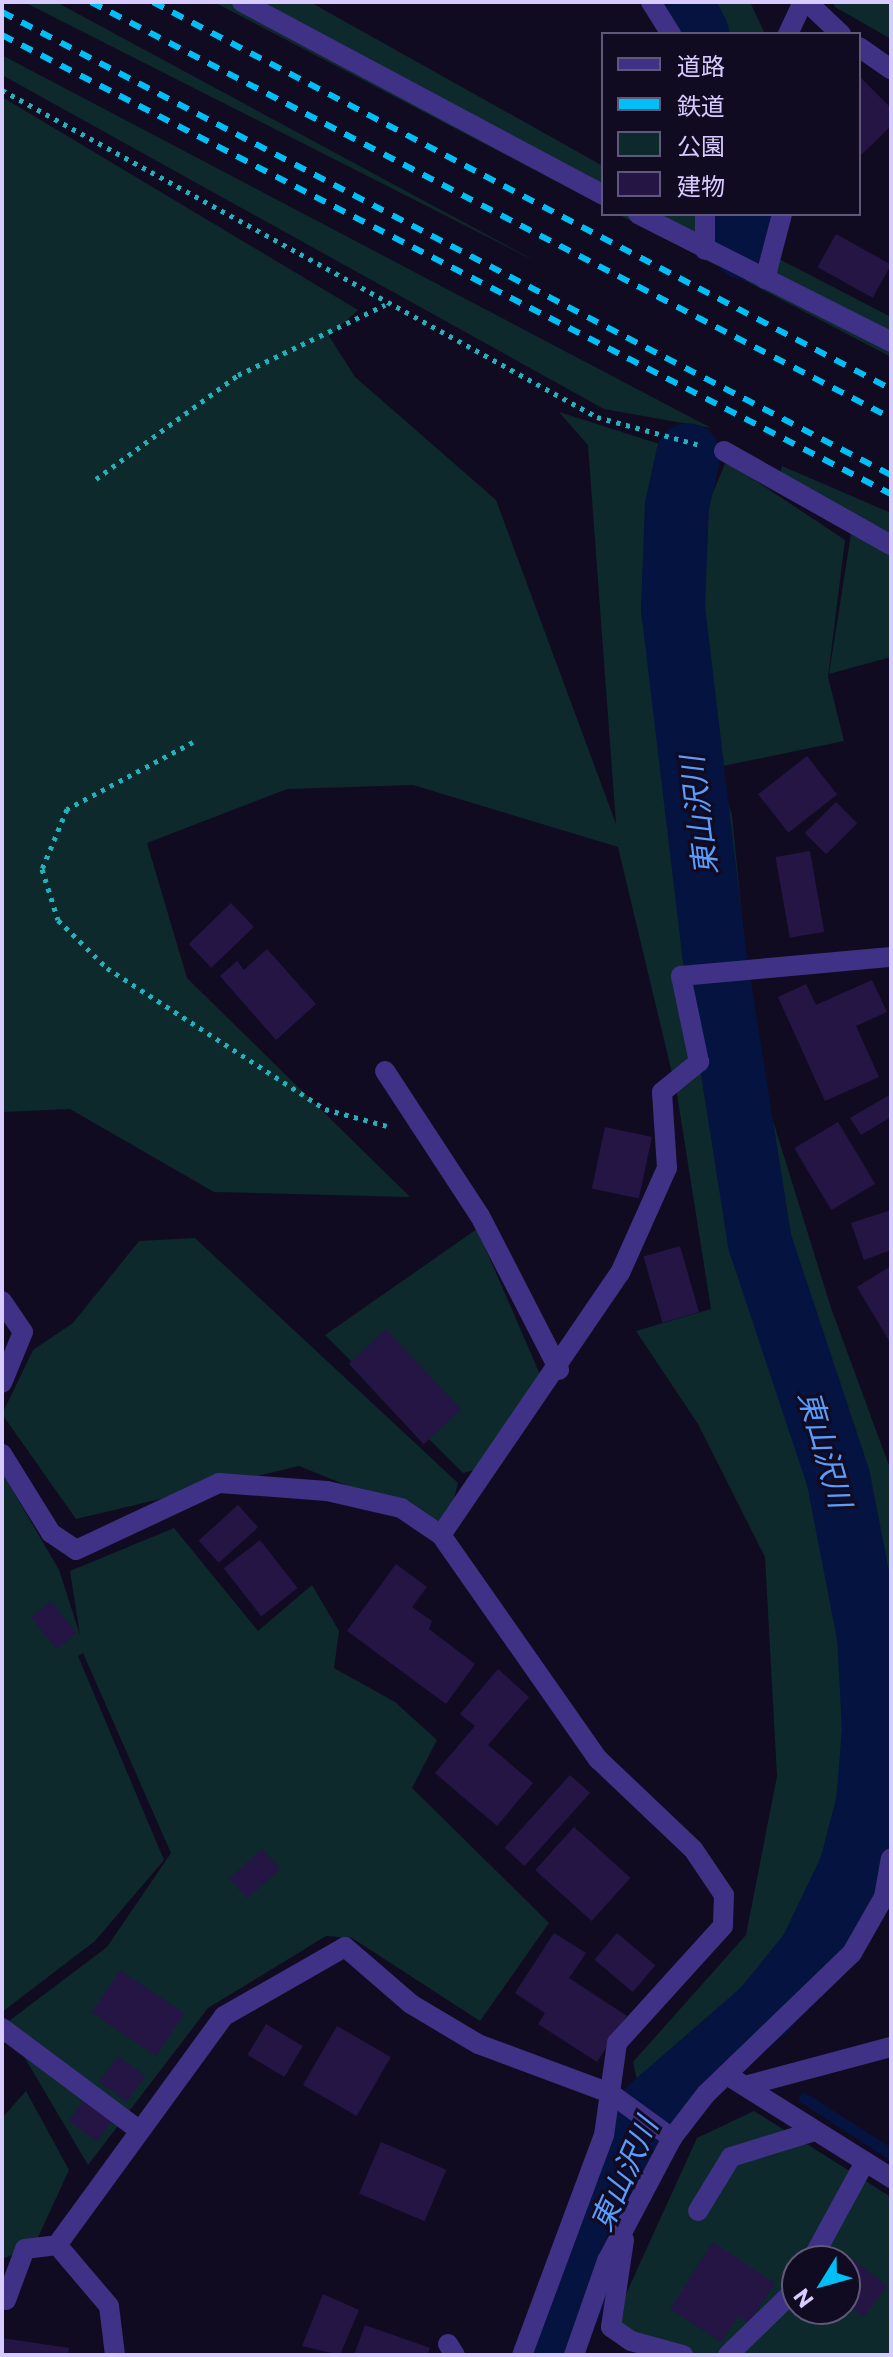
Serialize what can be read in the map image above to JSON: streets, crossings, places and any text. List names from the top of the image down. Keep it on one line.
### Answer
{"water":["東山沢川"],"legend":["道路","鉄道","公園","建物"],"north":"bottom left"}
